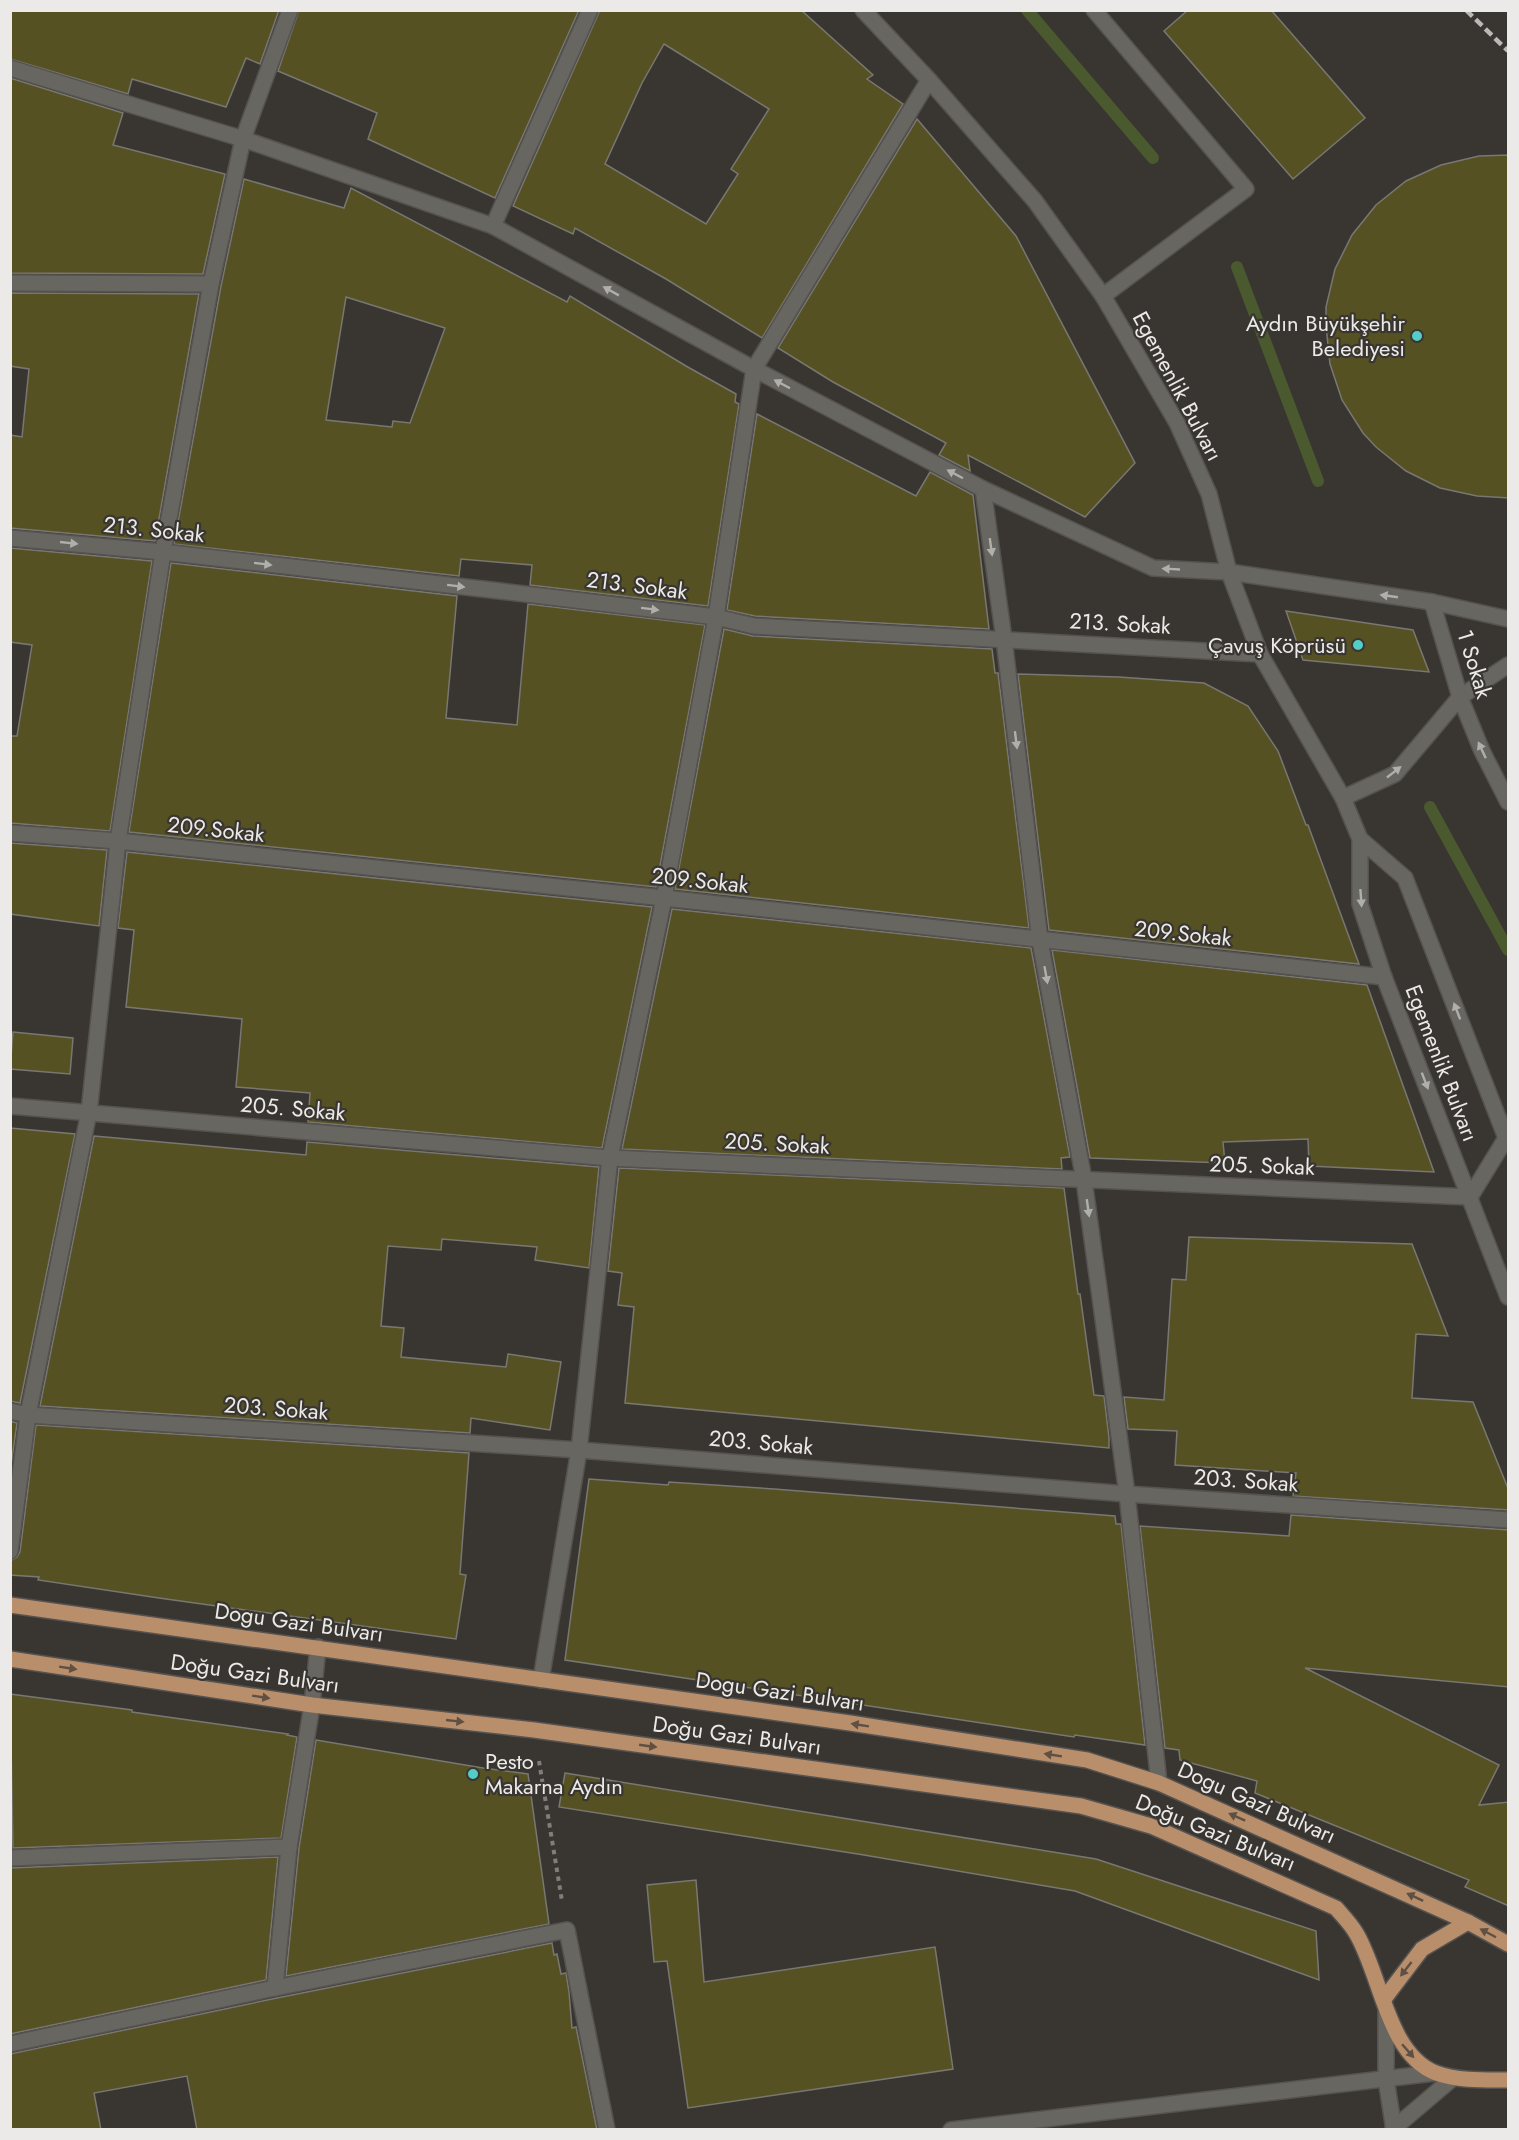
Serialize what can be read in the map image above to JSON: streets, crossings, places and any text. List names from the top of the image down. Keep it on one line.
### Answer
{"streets":{"main road":["Dogu Gazi Bulvarı","Doğu Gazi Bulvarı"],"street":["Egemenlik Bulvarı","213. Sokak","1 Sokak","209.Sokak","205. Sokak","203. Sokak"]},"crossings":[["Egemenlik Bulvarı","213. Sokak"],["Egemenlik Bulvarı","209.Sokak"],["Egemenlik Bulvarı","205. Sokak"]],"one_way":["213. Sokak","1 Sokak","Dogu Gazi Bulvarı","Doğu Gazi Bulvarı"],"places":["Aydın Büyükşehir Belediyesi","Çavuş Köprüsü","Pesto Makarna Aydın"]}
